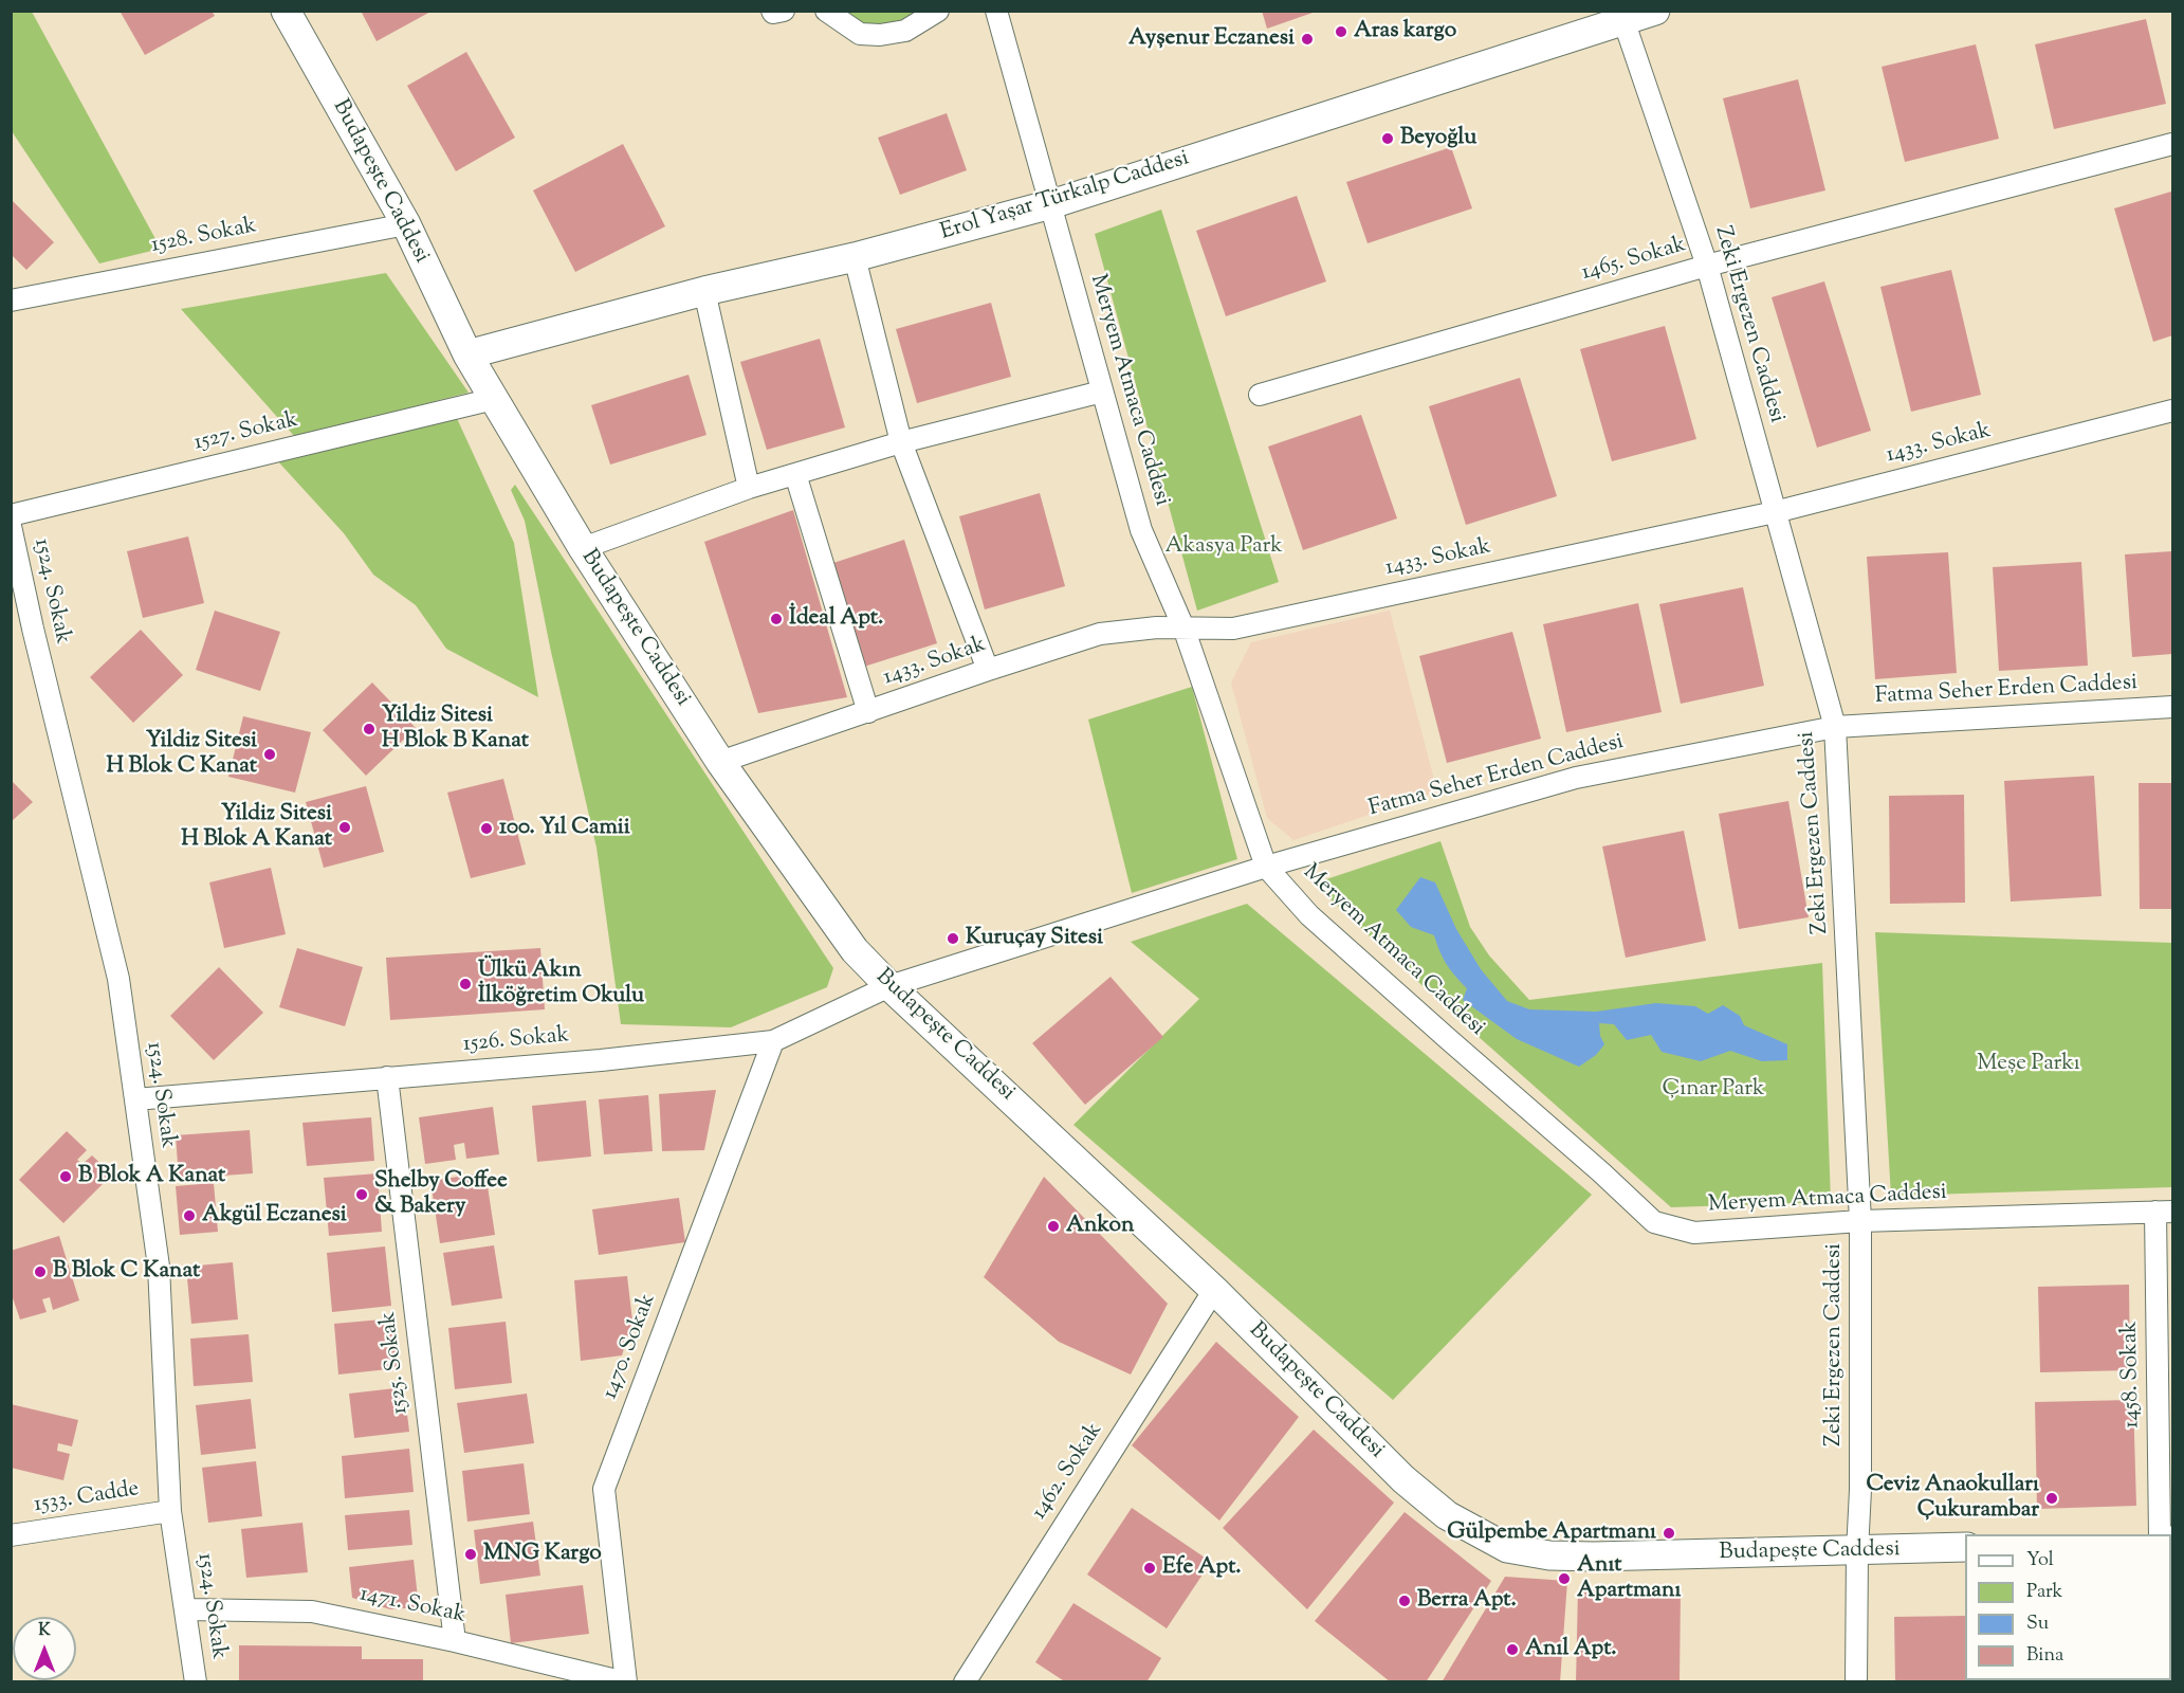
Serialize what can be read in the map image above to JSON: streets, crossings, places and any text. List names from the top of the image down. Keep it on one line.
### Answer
{"streets":{"street":["Budapeşte Caddesi","Erol Yaşar Türkalp Caddesi","1528. Sokak","1465. Sokak","Zeki Ergezen Caddesi","Meryem Atmaca Caddesi","1527. Sokak","1433. Sokak","1524. Sokak","Fatma Seher Erden Caddesi","1526. Sokak","1470. Sokak","1525. Sokak","1458. Sokak","1462. Sokak","1533. Cadde","1471. Sokak"]},"crossings":[["Budapeşte Caddesi","Erol Yaşar Türkalp Caddesi"],["Budapeşte Caddesi","1528. Sokak"],["Budapeşte Caddesi","Zeki Ergezen Caddesi"],["Budapeşte Caddesi","1527. Sokak"],["Budapeşte Caddesi","1433. Sokak"],["Budapeşte Caddesi","Fatma Seher Erden Caddesi"],["Budapeşte Caddesi","1526. Sokak"],["Budapeşte Caddesi","1462. Sokak"],["Erol Yaşar Türkalp Caddesi","Zeki Ergezen Caddesi"],["Erol Yaşar Türkalp Caddesi","Meryem Atmaca Caddesi"],["1465. Sokak","Zeki Ergezen Caddesi"],["Zeki Ergezen Caddesi","Meryem Atmaca Caddesi"],["Zeki Ergezen Caddesi","1433. Sokak"],["Zeki Ergezen Caddesi","Fatma Seher Erden Caddesi"],["Meryem Atmaca Caddesi","1433. Sokak"],["Meryem Atmaca Caddesi","Fatma Seher Erden Caddesi"],["Meryem Atmaca Caddesi","1458. Sokak"],["1524. Sokak","1526. Sokak"],["1524. Sokak","1533. Cadde"],["1524. Sokak","1471. Sokak"],["Fatma Seher Erden Caddesi","1526. Sokak"],["1526. Sokak","1470. Sokak"],["1526. Sokak","1525. Sokak"],["1470. Sokak","1471. Sokak"],["1525. Sokak","1471. Sokak"]],"parks":["Akasya Park","Meşe Parkı","Çınar Park"],"places":["Aras kargo","Ayşenur Eczanesi","Beyoğlu","İdeal Apt.","Yildiz Sitesi H Blok B Kanat","Yildiz Sitesi H Blok C Kanat","Yildiz Sitesi H Blok A Kanat","100. Yıl Camii","Kuruçay Sitesi","Ülkü Akın İlköğretim Okulu","B Blok A Kanat","Shelby Coffee & Bakery","Akgül Eczanesi","Ankon","B Blok C Kanat","Ceviz Anaokulları Çukurambar","Gülpembe Apartmanı","MNG Kargo","Efe Apt.","Anıt Apartmanı","Berra Apt.","Anıl Apt."],"legend":["Yol","Park","Su","Bina"],"north":"top"}
